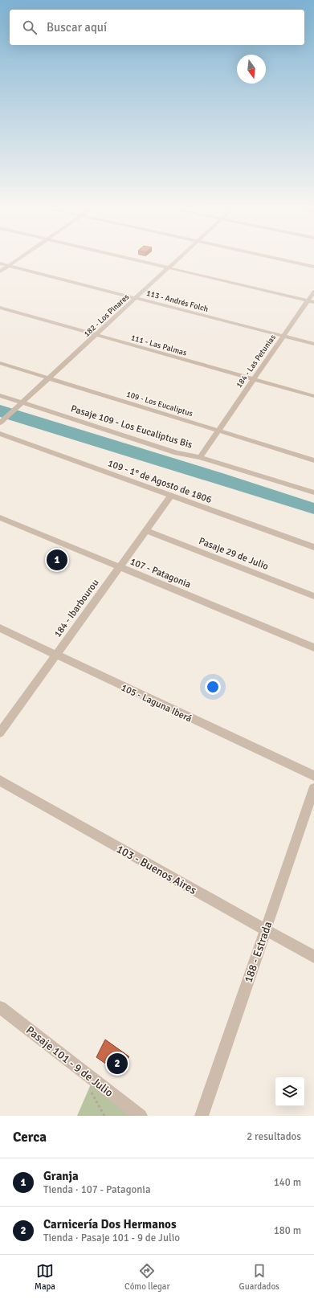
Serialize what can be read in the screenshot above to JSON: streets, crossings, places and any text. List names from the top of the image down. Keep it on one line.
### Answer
{"streets":{"street":["113 - Andrés Folch","182 - Los Pinares","111 - Las Palmas","184 - Las Petunias","109 - Los Eucaliptus","Pasaje 109 - Los Eucaliptus Bis","109 - 1° de Agosto de 1806","Pasaje 29 de Julio","107 - Patagonia","184 - Ibarbourou","105 - Laguna Iberá","103 - Buenos Aires","188 - Estrada","Pasaje 101 - 9 de Julio"]},"crossings":[["113 - Andrés Folch","182 - Los Pinares"],["113 - Andrés Folch","184 - Las Petunias"],["182 - Los Pinares","111 - Las Palmas"],["182 - Los Pinares","109 - Los Eucaliptus"],["182 - Los Pinares","Pasaje 109 - Los Eucaliptus Bis"],["111 - Las Palmas","184 - Las Petunias"],["184 - Las Petunias","109 - Los Eucaliptus"],["184 - Las Petunias","Pasaje 109 - Los Eucaliptus Bis"],["109 - 1° de Agosto de 1806","184 - Ibarbourou"],["Pasaje 29 de Julio","184 - Ibarbourou"],["107 - Patagonia","184 - Ibarbourou"],["184 - Ibarbourou","105 - Laguna Iberá"],["103 - Buenos Aires","188 - Estrada"]],"north":"bottom","page":{"search":"Buscar aquí","pins":["1","2"],"heading":["Cerca","2 resultados"],"list":[{"mark":"1","name":"Granja","note":"Tienda · 107 - Patagonia","value":"140 m"},{"mark":"2","name":"Carnicería Dos Hermanos","note":"Tienda · Pasaje 101 - 9 de Julio","value":"180 m"}],"nav":["Mapa","Cómo llegar","Guardados"]}}
